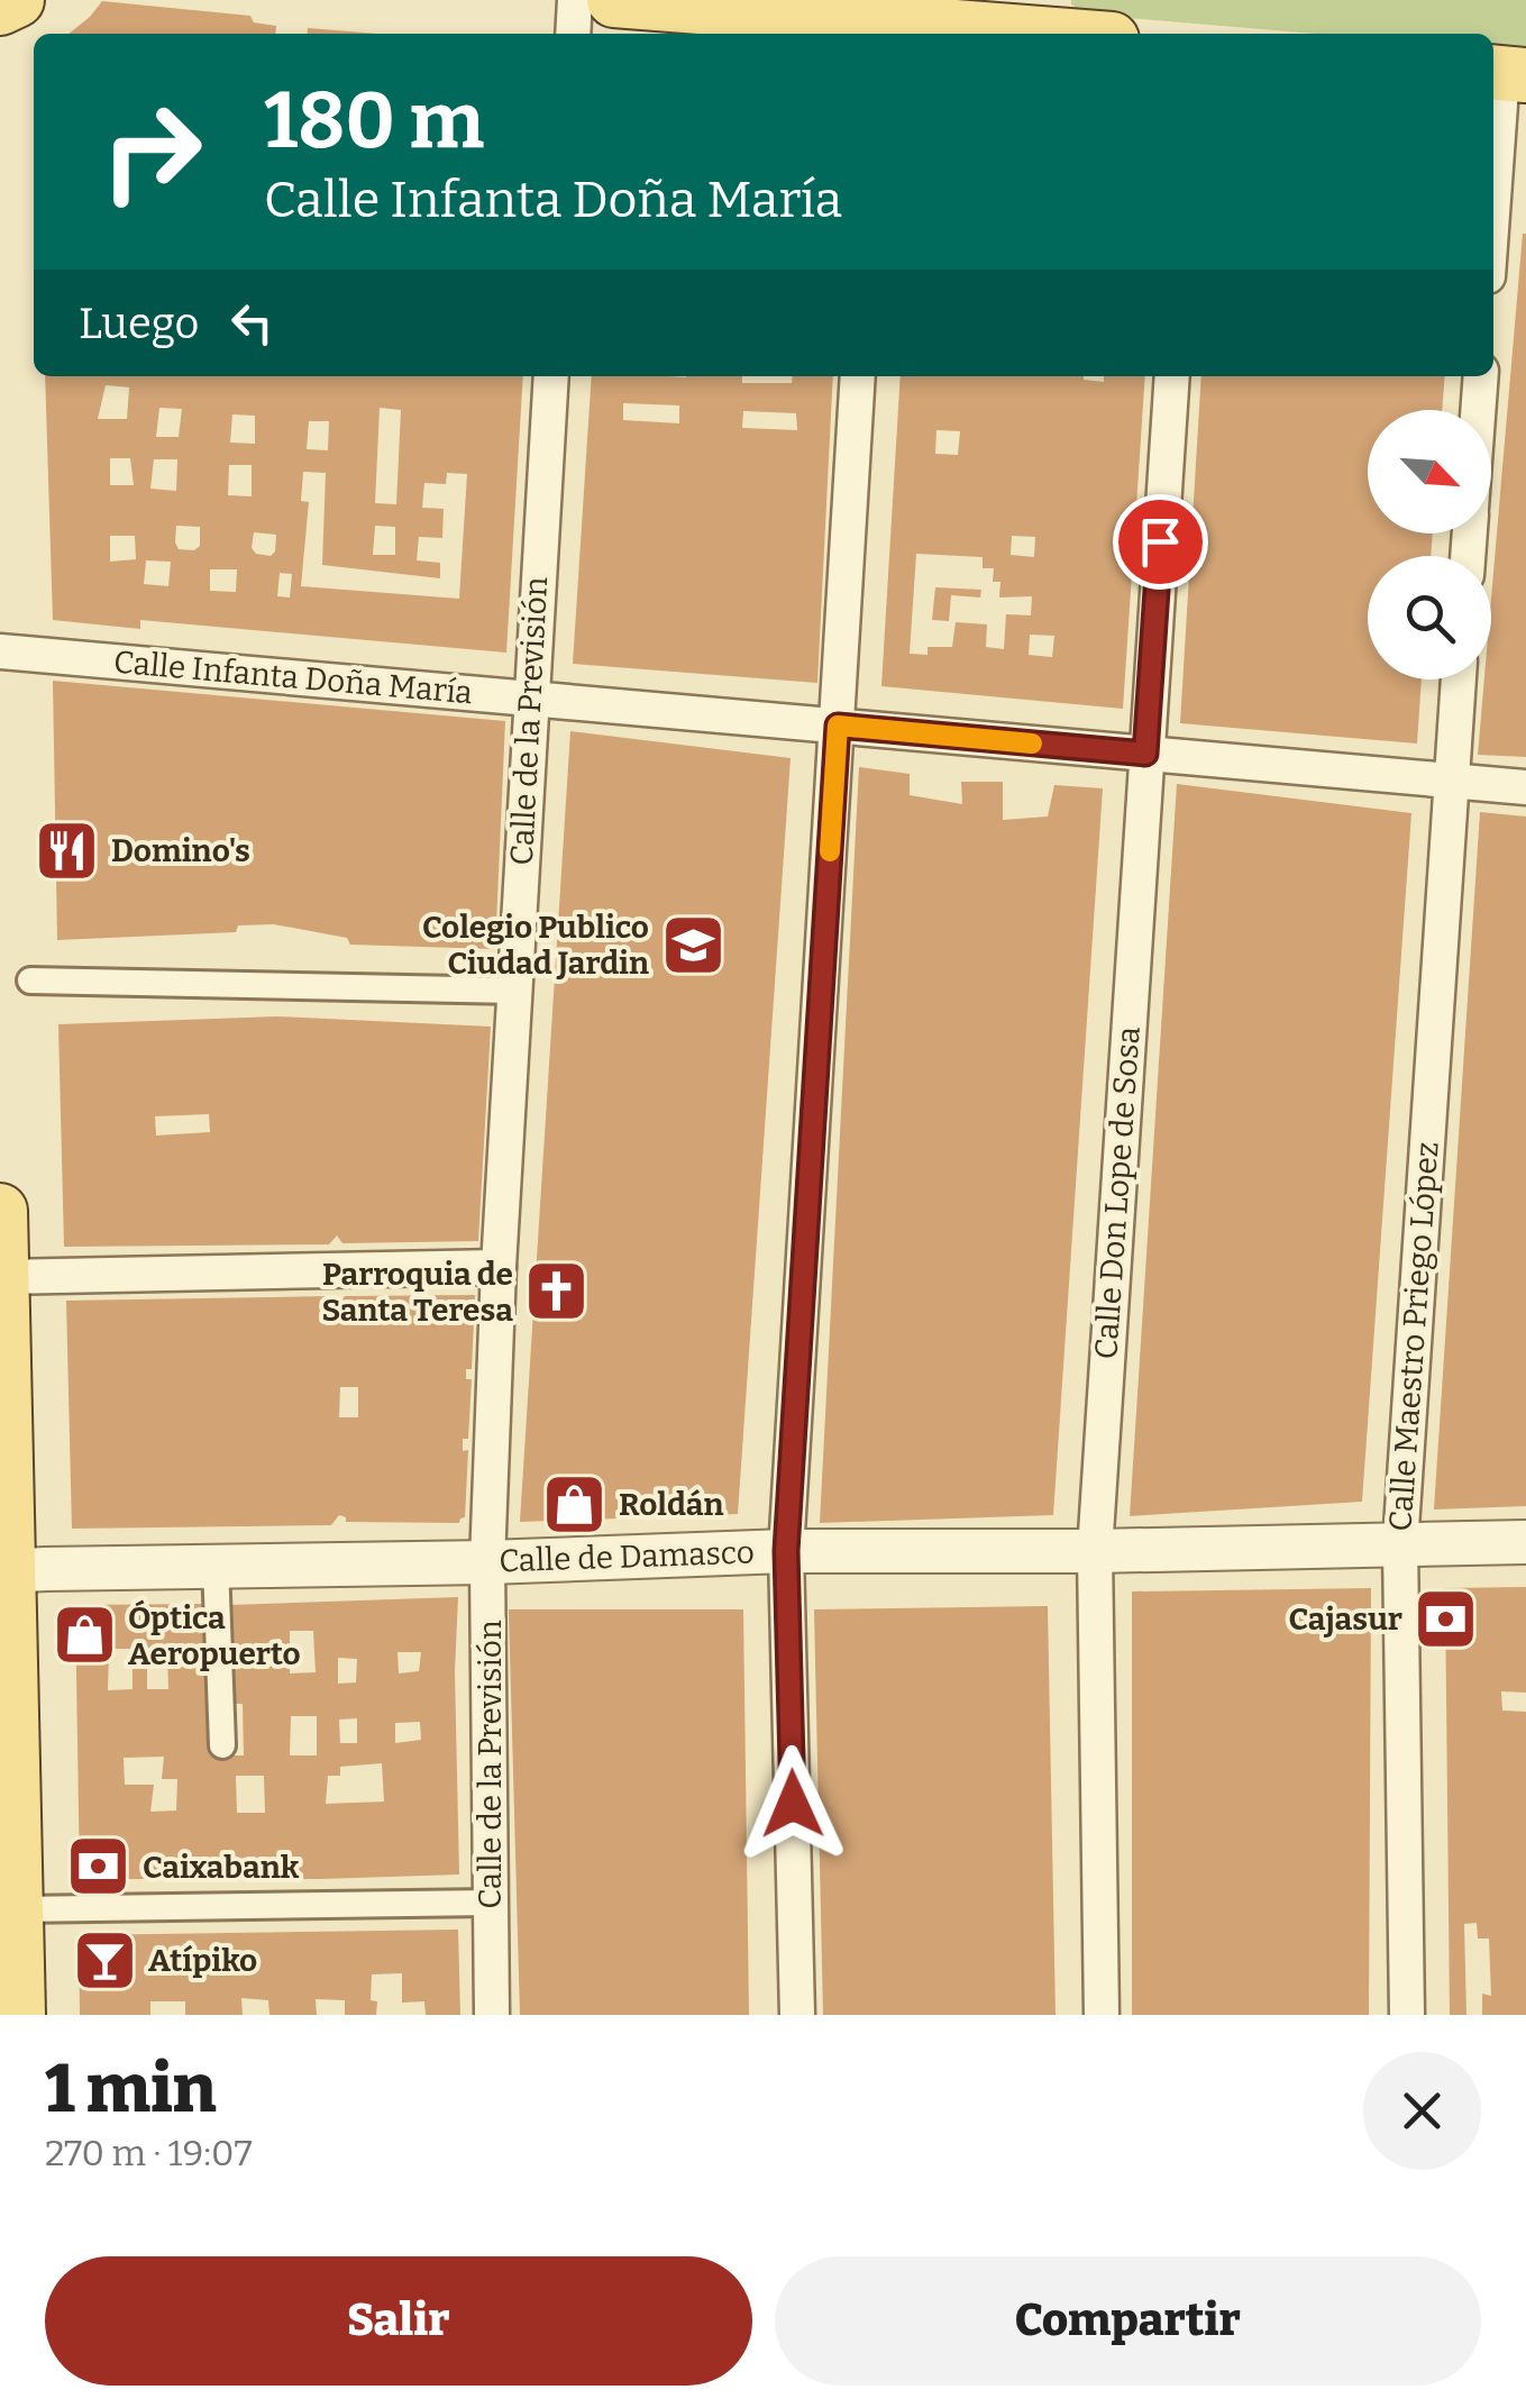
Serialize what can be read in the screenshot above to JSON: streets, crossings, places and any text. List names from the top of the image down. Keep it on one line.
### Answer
{"streets":{"street":["Calle Infanta Doña María","Calle de la Previsión","Calle Don Lope de Sosa","Calle Maestro Priego López","Calle de Damasco"]},"crossings":[["Calle Infanta Doña María","Calle de la Previsión"],["Calle Infanta Doña María","Calle Don Lope de Sosa"],["Calle Infanta Doña María","Calle Maestro Priego López"],["Calle de la Previsión","Calle de Damasco"],["Calle Don Lope de Sosa","Calle de Damasco"],["Calle Maestro Priego López","Calle de Damasco"]],"places":{"restaurant":["Domino's"],"school or university":["Colegio Publico Ciudad Jardin"],"church":["Parroquia de Santa Teresa"],"shop":["Roldán","Óptica Aeropuerto"],"bank":["Cajasur","Caixabank"],"bar":["Atípiko"]},"north":"bottom right","page":{"turn":["180 m","Calle Infanta Doña María"],"then":"Luego","heading":["1 min","270 m · 19:07"],"buttons":["Salir","Compartir"]}}
